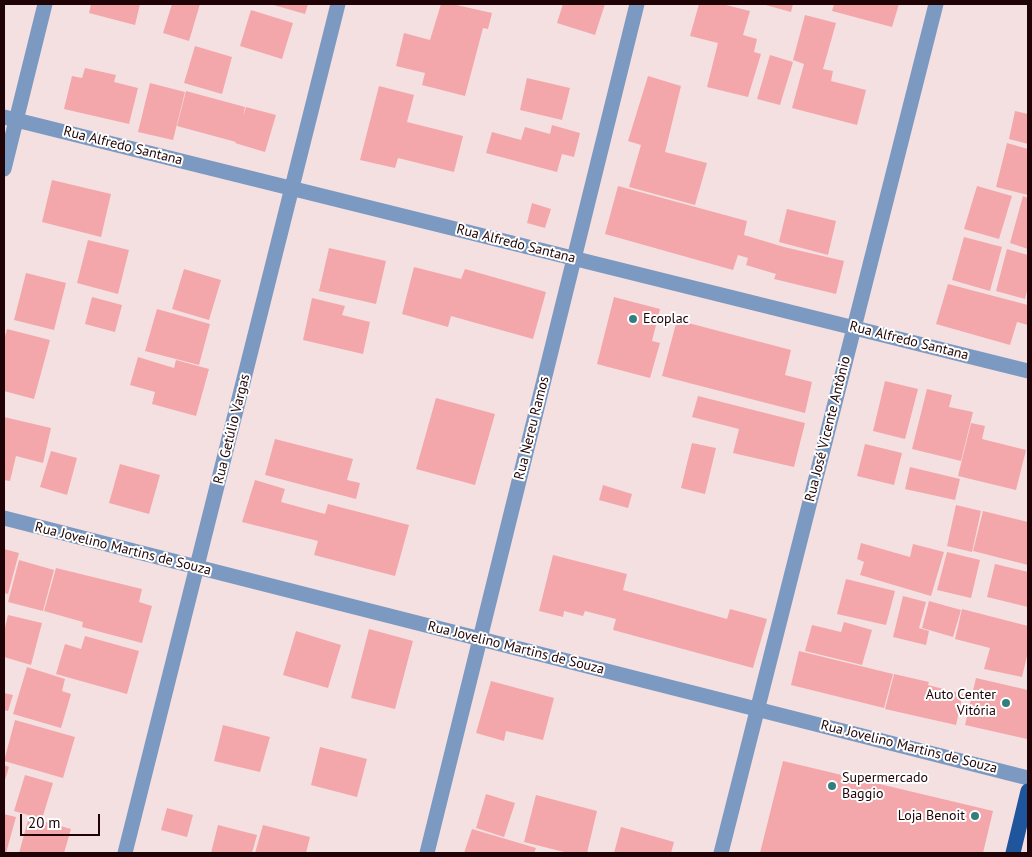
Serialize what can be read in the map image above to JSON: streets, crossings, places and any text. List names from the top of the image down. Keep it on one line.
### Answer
{"streets":{"street":["Rua Alfredo Santana","Rua Nereu Ramos","Rua Getúlio Vargas","Rua José Vicente Antônio","Rua Jovelino Martins de Souza"]},"crossings":[["Rua Alfredo Santana","Rua Nereu Ramos"],["Rua Alfredo Santana","Rua Getúlio Vargas"],["Rua Alfredo Santana","Rua José Vicente Antônio"],["Rua Nereu Ramos","Rua Jovelino Martins de Souza"],["Rua Getúlio Vargas","Rua Jovelino Martins de Souza"],["Rua José Vicente Antônio","Rua Jovelino Martins de Souza"]],"places":["Ecoplac","Auto Center Vitória","Supermercado Baggio","Loja Benoit"],"scale_bar":"20 m"}
